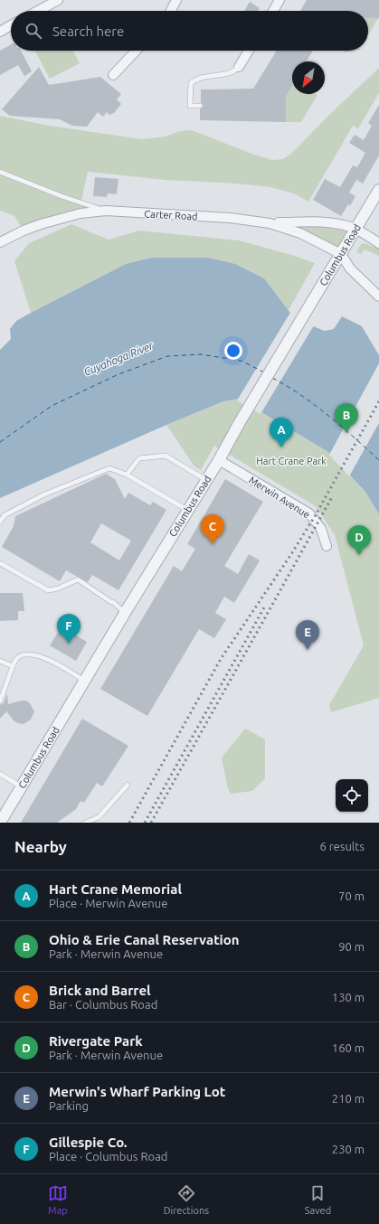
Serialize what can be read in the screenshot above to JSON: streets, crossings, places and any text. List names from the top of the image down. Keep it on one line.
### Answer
{"streets":{"street":["Carter Road","Columbus Road","Merwin Avenue"]},"crossings":[["Carter Road","Columbus Road"],["Columbus Road","Merwin Avenue"]],"water":["Cuyahoga River"],"parks":["Hart Crane Park"],"north":"bottom left","page":{"search":"Search here","pins":["B","A","C","D","F","E"],"heading":["Nearby","6 results"],"list":[{"mark":"A","name":"Hart Crane Memorial","note":"Place · Merwin Avenue","value":"70 m"},{"mark":"B","name":"Ohio & Erie Canal Reservation","note":"Park · Merwin Avenue","value":"90 m"},{"mark":"C","name":"Brick and Barrel","note":"Bar · Columbus Road","value":"130 m"},{"mark":"D","name":"Rivergate Park","note":"Park · Merwin Avenue","value":"160 m"},{"mark":"E","name":"Merwin's Wharf Parking Lot","note":"Parking","value":"210 m"},{"mark":"F","name":"Gillespie Co.","note":"Place · Columbus Road","value":"230 m"}],"nav":["Map","Directions","Saved"]}}
